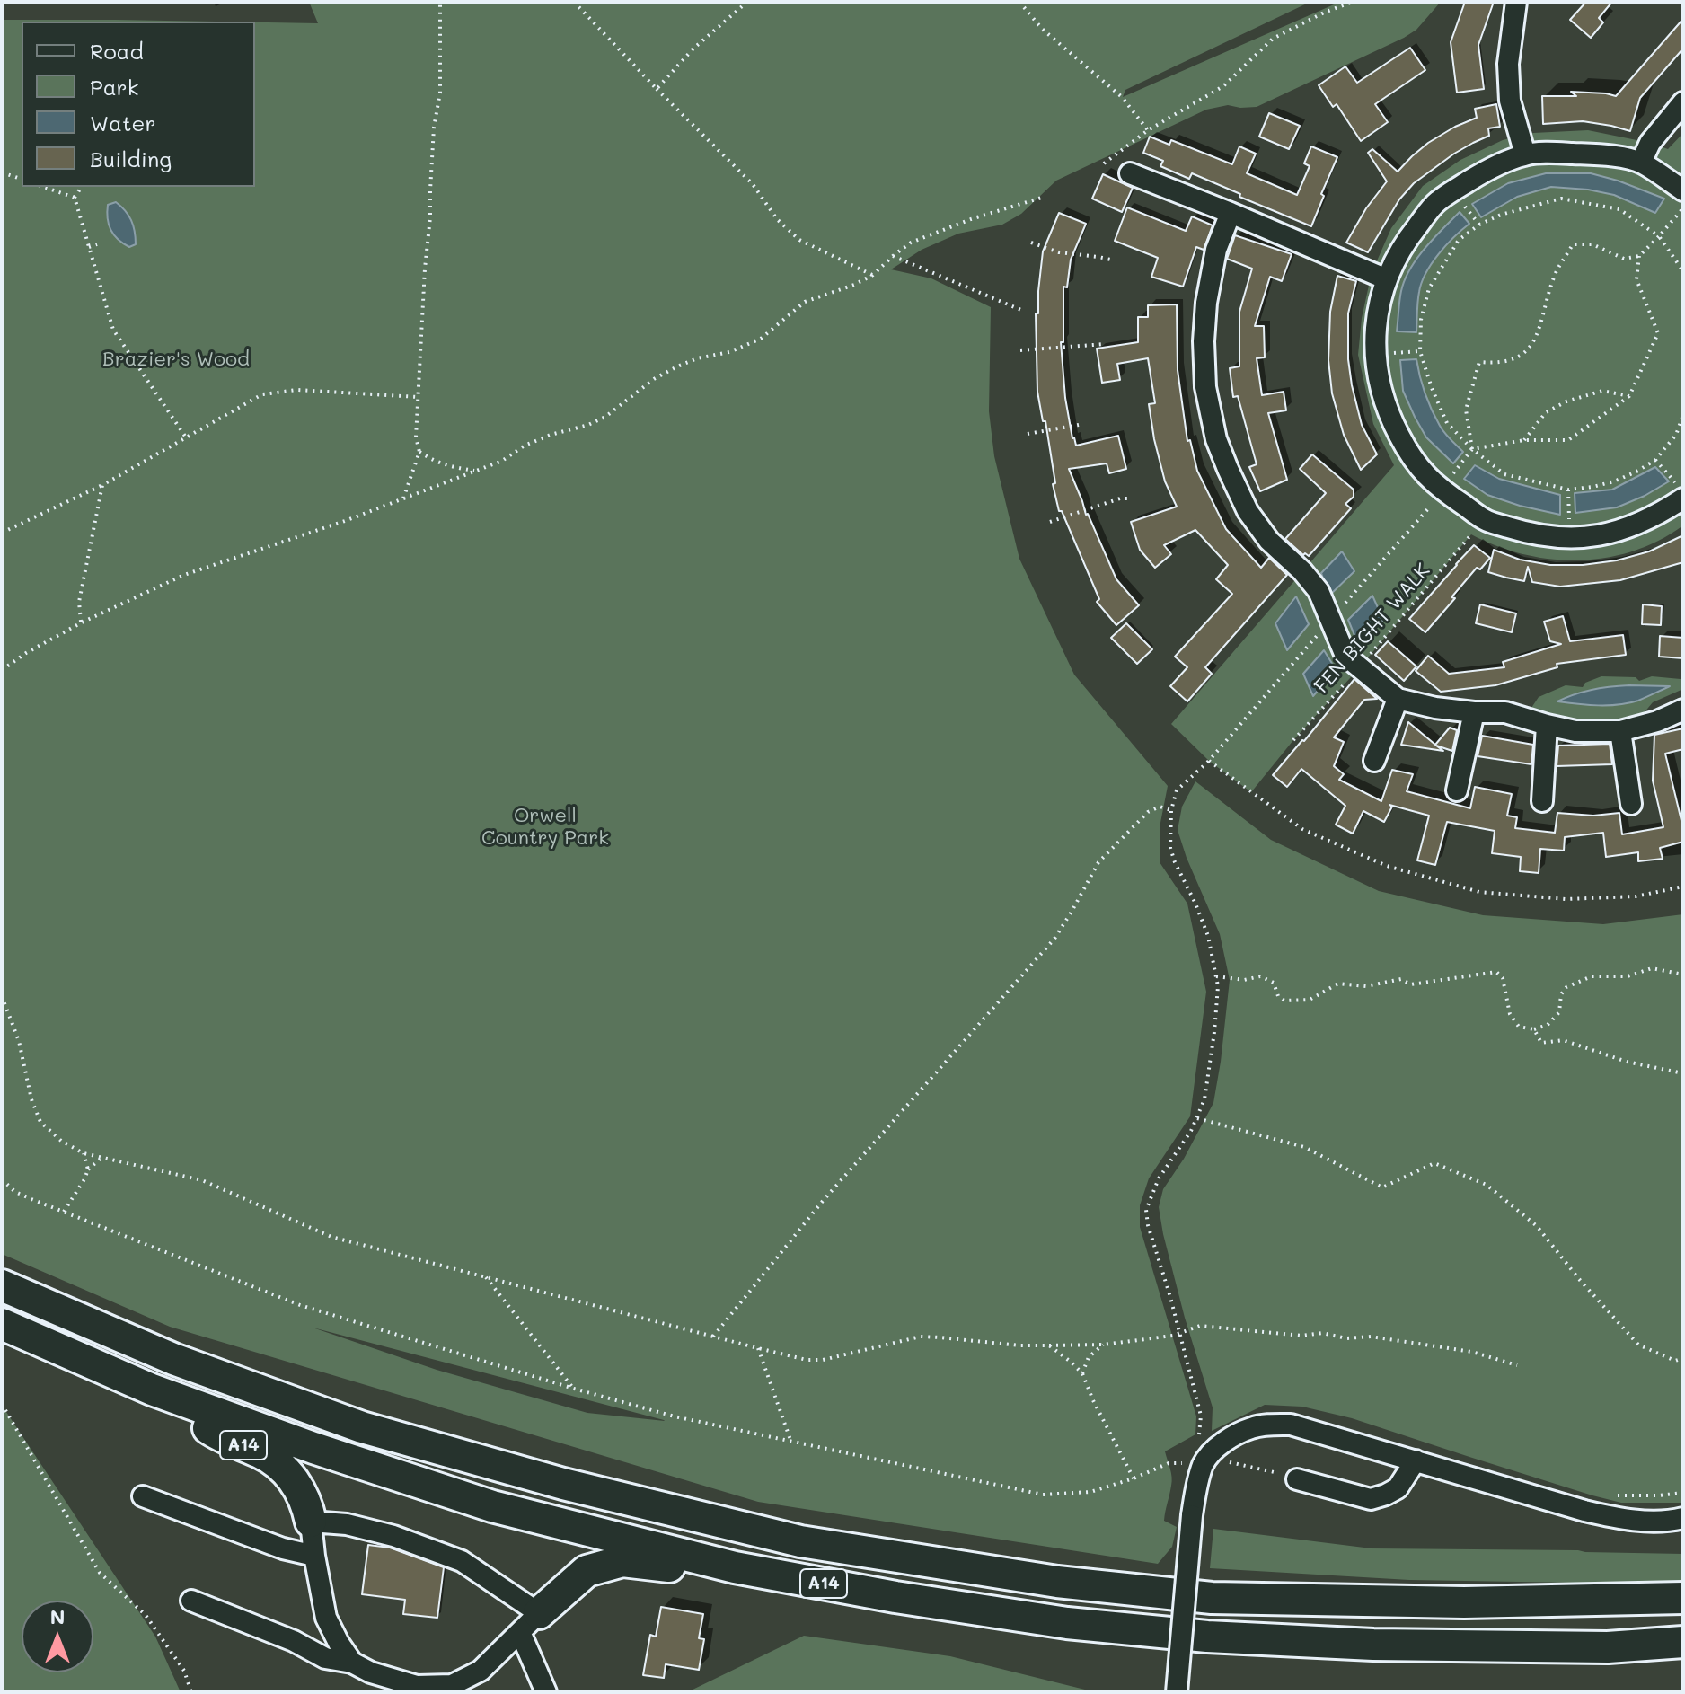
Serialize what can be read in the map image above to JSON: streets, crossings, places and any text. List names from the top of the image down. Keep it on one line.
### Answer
{"streets":{"highway":["A14"],"path":["FEN BIGHT WALK"]},"parks":["Brazier's Wood","Orwell Country Park"],"legend":["Road","Park","Water","Building"],"north":"top"}
